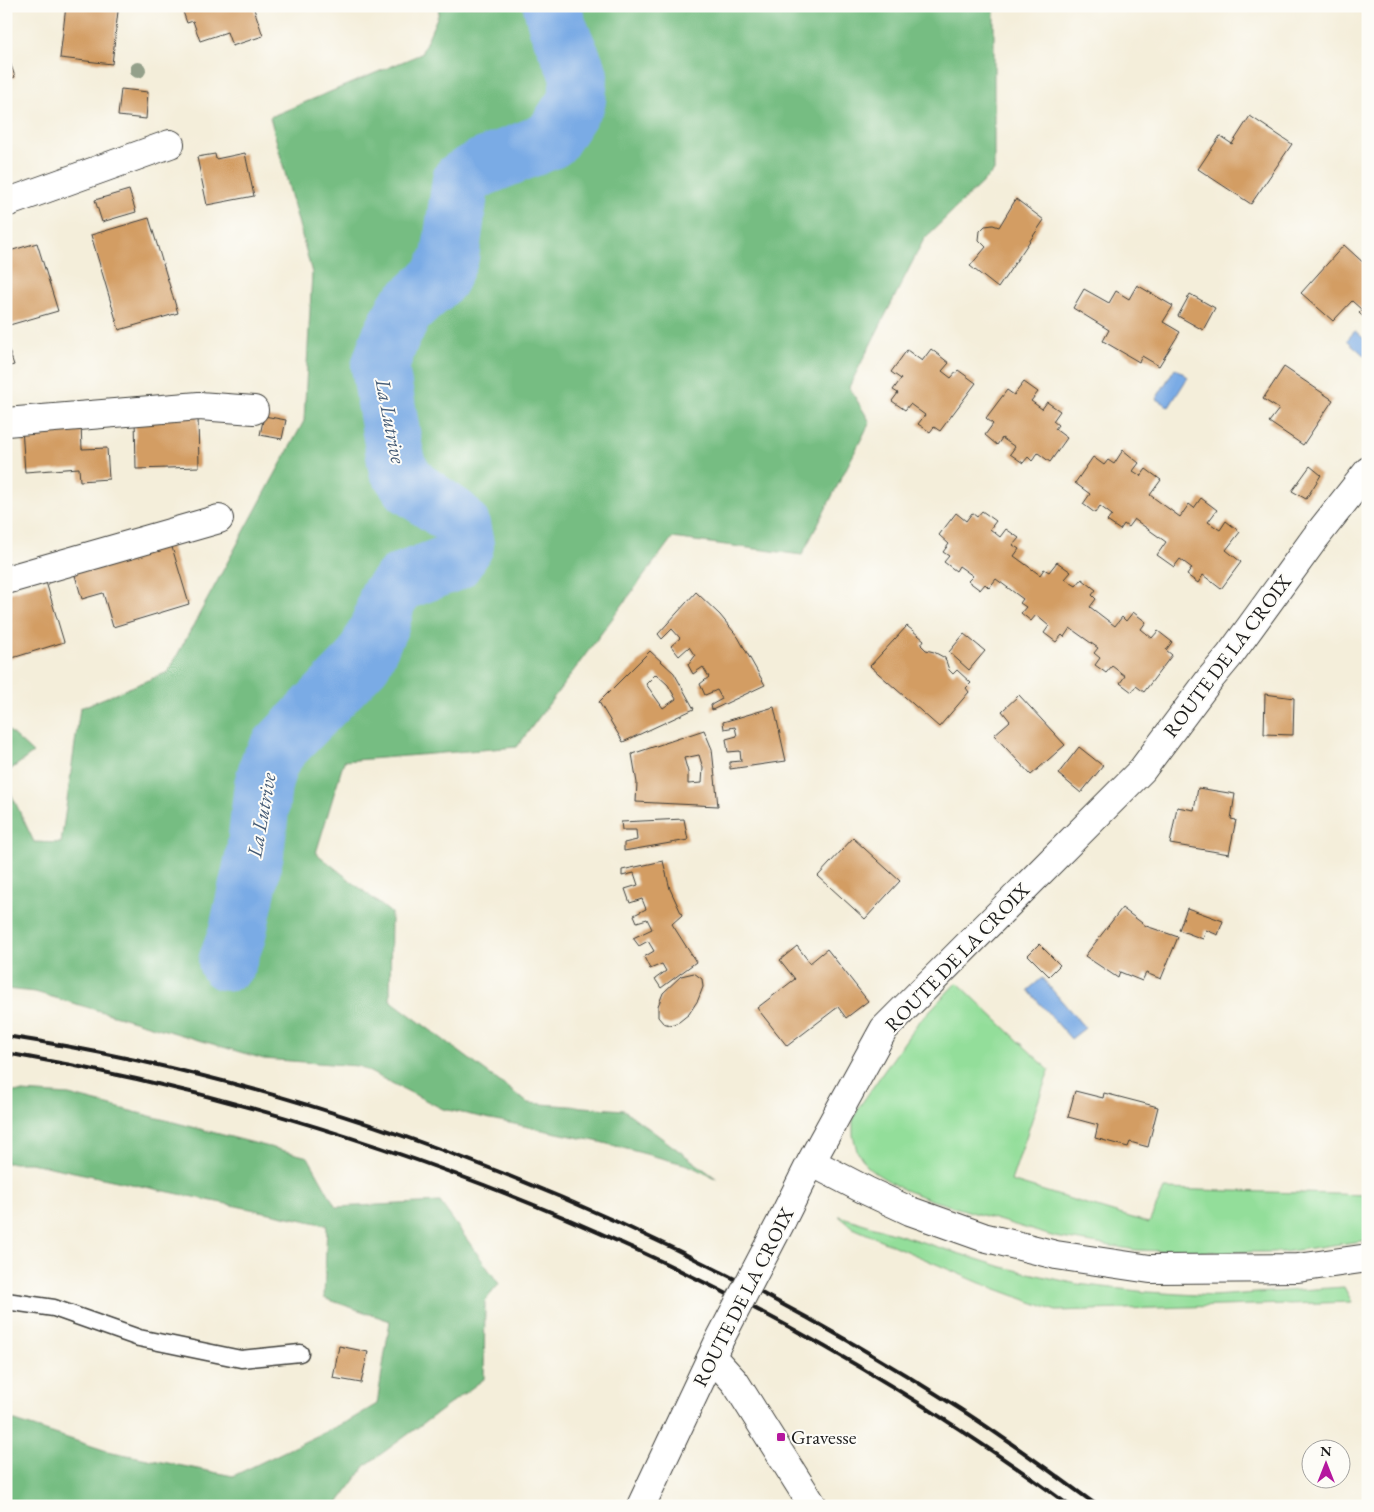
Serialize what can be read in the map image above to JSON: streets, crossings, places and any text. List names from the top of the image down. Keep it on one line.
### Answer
{"streets":{"street":["ROUTE DE LA CROIX"]},"water":["La Lutrive"],"places":{"transit":["Gravesse"]},"north":"top"}
